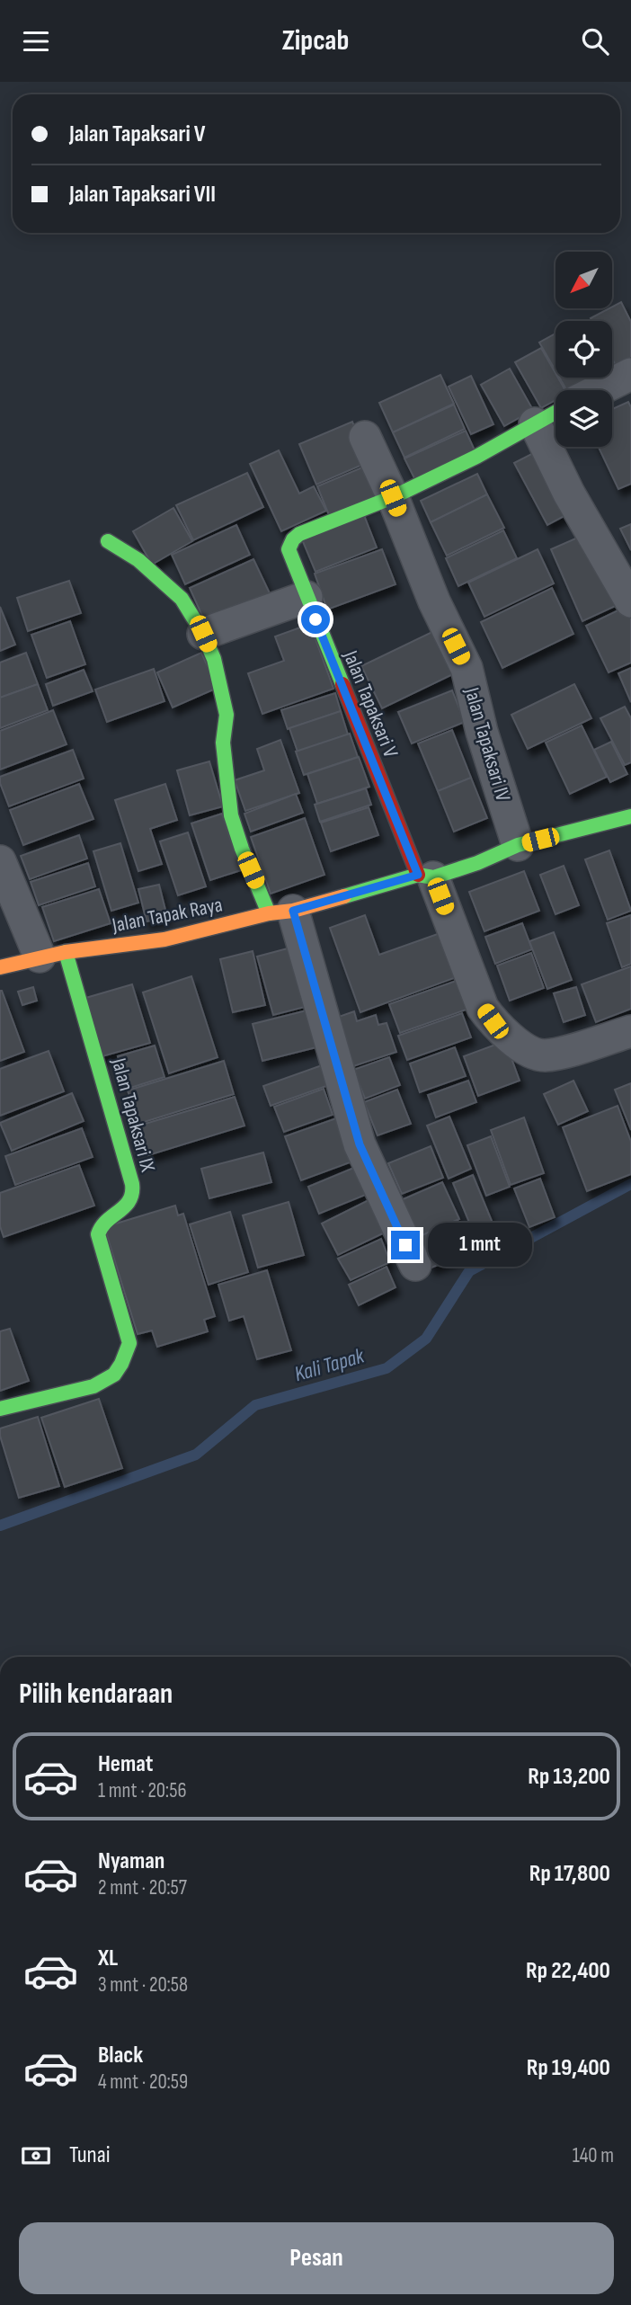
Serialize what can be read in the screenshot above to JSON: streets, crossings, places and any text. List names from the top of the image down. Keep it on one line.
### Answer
{"streets":{"street":["Jalan Tapaksari V","Jalan Tapaksari IV","Jalan Tapak Raya","Jalan Tapaksari IX"]},"crossings":[["Jalan Tapaksari V","Jalan Tapaksari IV"],["Jalan Tapaksari V","Jalan Tapak Raya"],["Jalan Tapaksari IV","Jalan Tapak Raya"],["Jalan Tapak Raya","Jalan Tapaksari IX"]],"water":["Kali Tapak"],"north":"bottom left","page":{"header":"Zipcab","banner":["Jalan Tapaksari V","Jalan Tapaksari VII"],"bubble":"1 mnt","heading":"Pilih kendaraan","list":[{"name":"Hemat","note":"1 mnt · 20:56","value":"Rp 13,200"},{"name":"Nyaman","note":"2 mnt · 20:57","value":"Rp 17,800"},{"name":"XL","note":"3 mnt · 20:58","value":"Rp 22,400"},{"name":"Black","note":"4 mnt · 20:59","value":"Rp 19,400"}],"pay":["Tunai","140 m"],"buttons":"Pesan"}}
